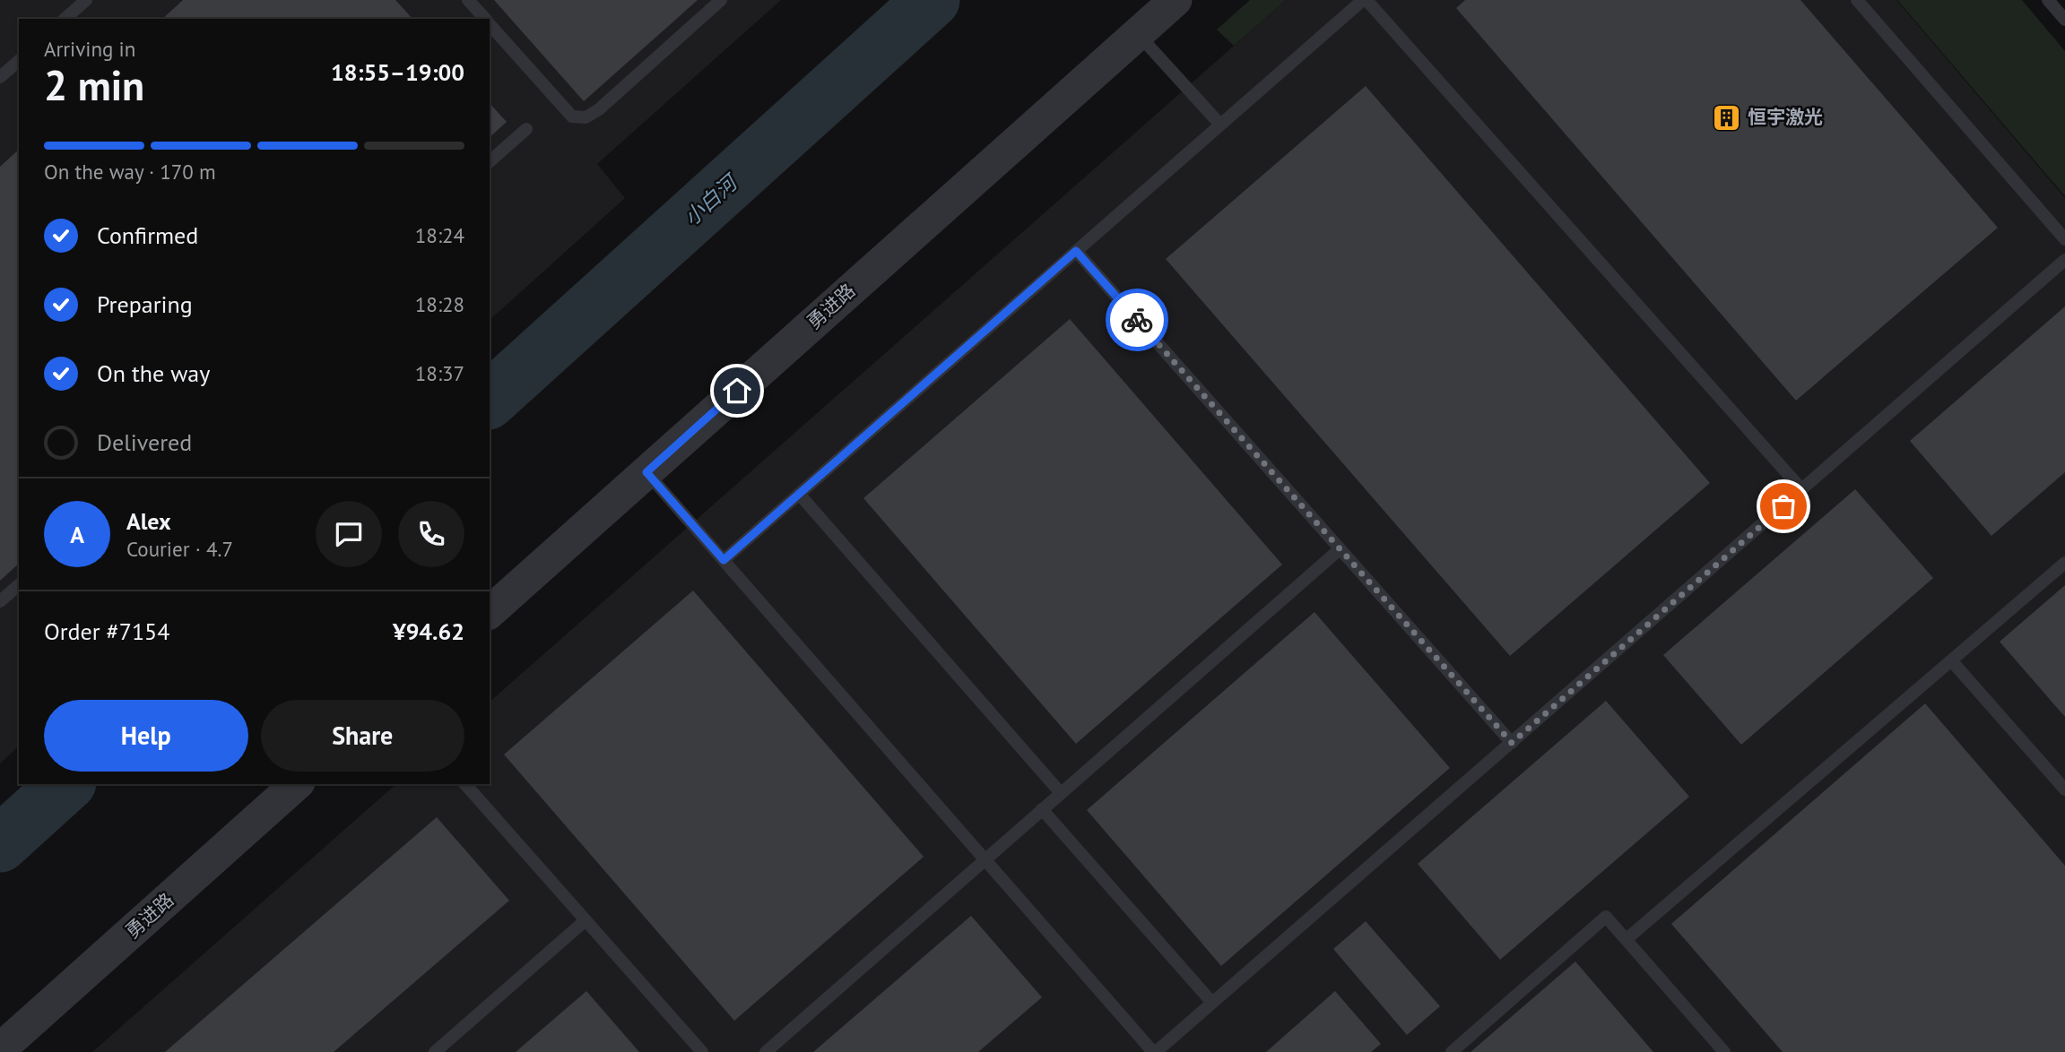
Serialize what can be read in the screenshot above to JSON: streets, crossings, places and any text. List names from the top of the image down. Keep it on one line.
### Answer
{"streets":{"street":["勇进路"]},"water":["小白河"],"places":{"building":["恒宇激光"]},"page":{"heading":["2 min","Arriving in","18:55–19:00"],"panel":["Alex","Courier · 4.7","Order #7154","¥94.62"],"bar":"On the way · 170 m","list":[["Confirmed","18:24"],["Preparing","18:28"],["On the way","18:37"],"Delivered"],"round":"A","buttons":["Help","Share"]}}
